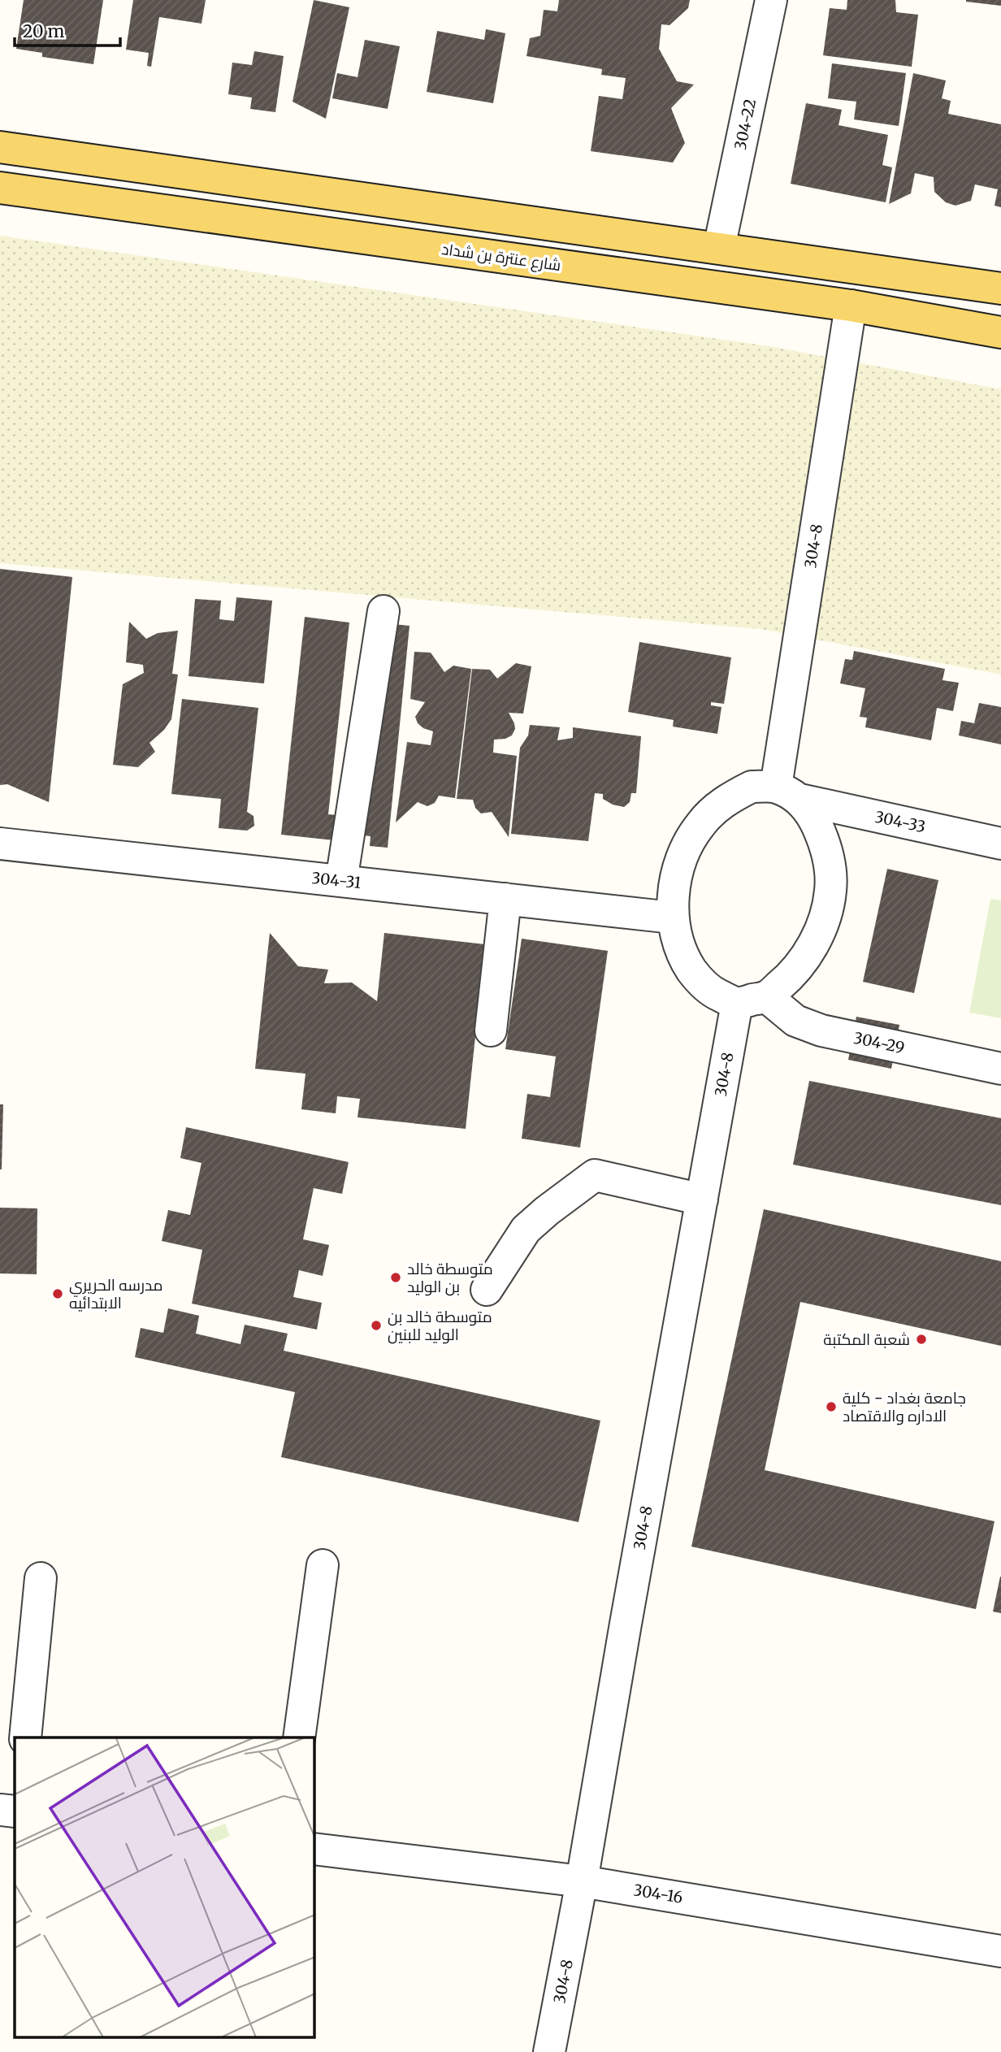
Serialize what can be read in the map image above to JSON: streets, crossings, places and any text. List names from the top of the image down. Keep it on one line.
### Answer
{"streets":{"main road":["شارع عنترة بن شداد"],"street":["304-22","304-8","304-33","304-31","304-29","304-16"]},"crossings":[["شارع عنترة بن شداد","304-8"],["304-8","304-33"],["304-8","304-31"],["304-8","304-29"],["304-8","304-16"],["304-33","304-31"],["304-33","304-29"],["304-31","304-29"]],"places":["متوسطة خالد بن الوليد","مدرسه الحريري الابتدائيه","متوسطة خالد بن الوليد للبنين","شعبة المكتبة","جامعة بغداد - كلية الاداره والاقتصاد"],"scale_bar":"20 m"}
